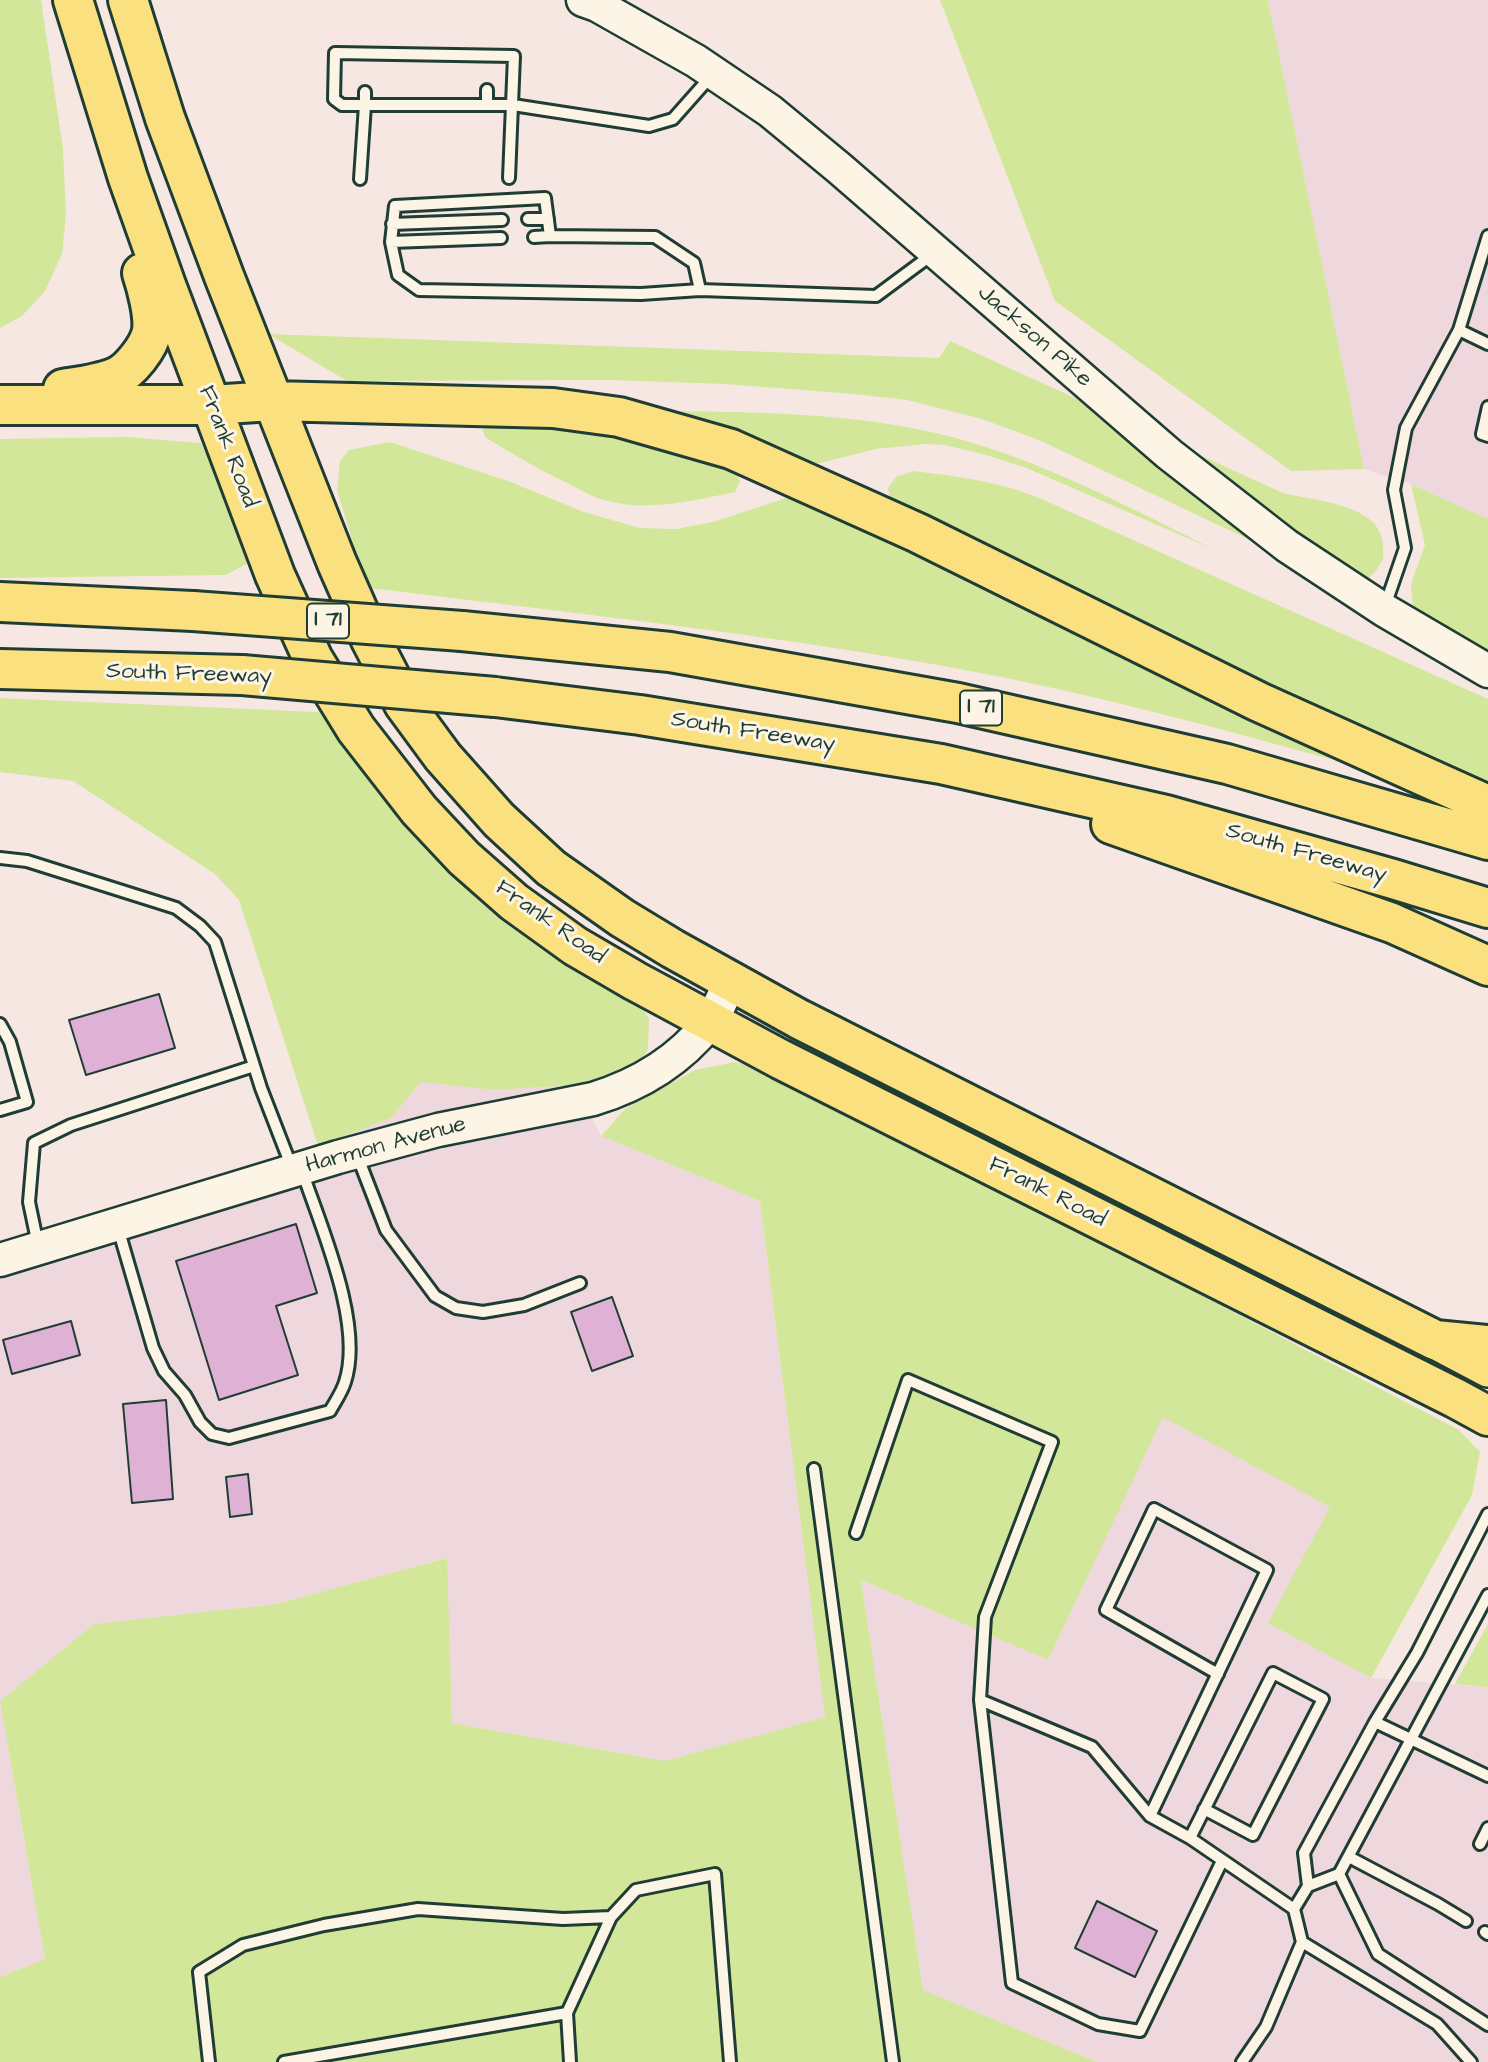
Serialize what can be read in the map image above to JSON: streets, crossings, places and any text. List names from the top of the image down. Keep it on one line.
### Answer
{"streets":{"highway":["Frank Road","I 71","South Freeway"],"main road":["Jackson Pike","Harmon Avenue"]},"crossings":[["Frank Road","Harmon Avenue"]]}
